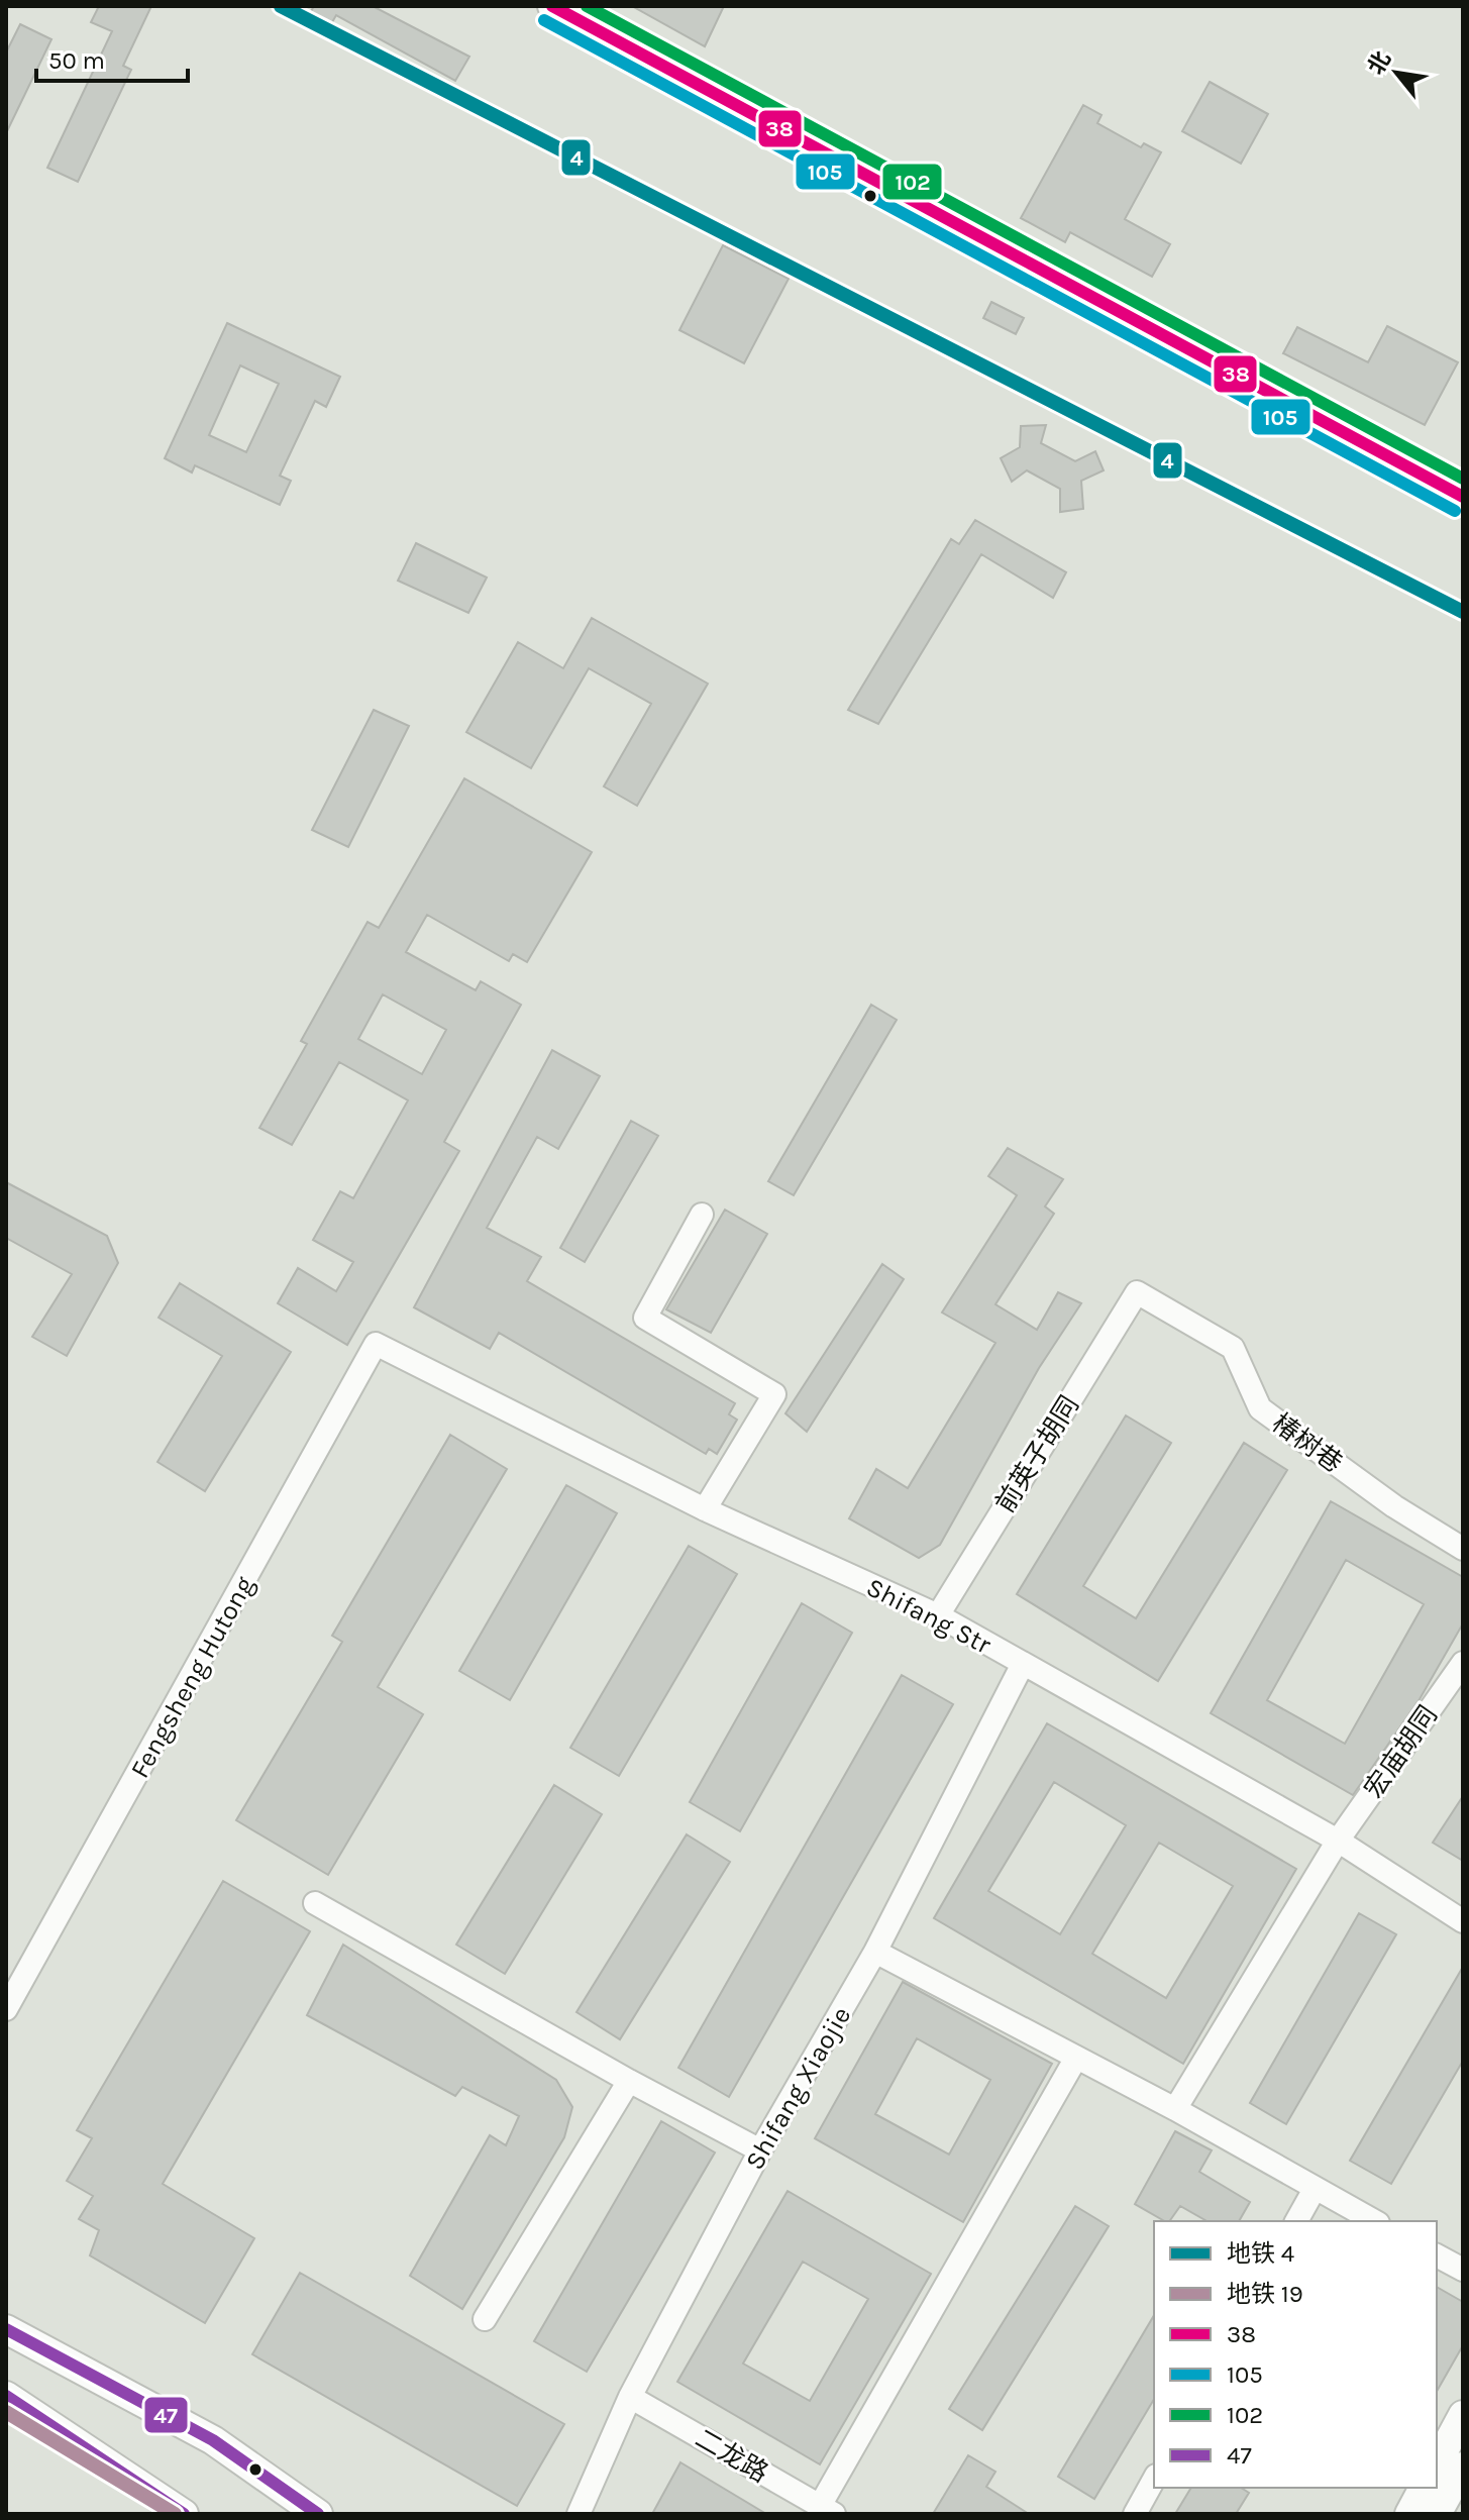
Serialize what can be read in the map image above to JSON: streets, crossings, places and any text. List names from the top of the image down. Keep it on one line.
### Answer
{"streets":{"street":["椿树巷","前英子胡同","Shifang Str","Fengsheng Hutong","宏庙胡同","Shifang Xiaojie","二龙路"]},"crossings":[["椿树巷","前英子胡同"],["前英子胡同","Shifang Str"],["Shifang Str","Fengsheng Hutong"],["Shifang Str","宏庙胡同"],["Shifang Str","Shifang Xiaojie"],["Shifang Xiaojie","二龙路"]],"lines":["metro line 4","transit line 38","transit line 102","transit line 105","transit line 47","metro line 19"],"legend":["地铁 4","地铁 19","38","105","102","47"],"scale_bar":"50 m","north":"top left"}
